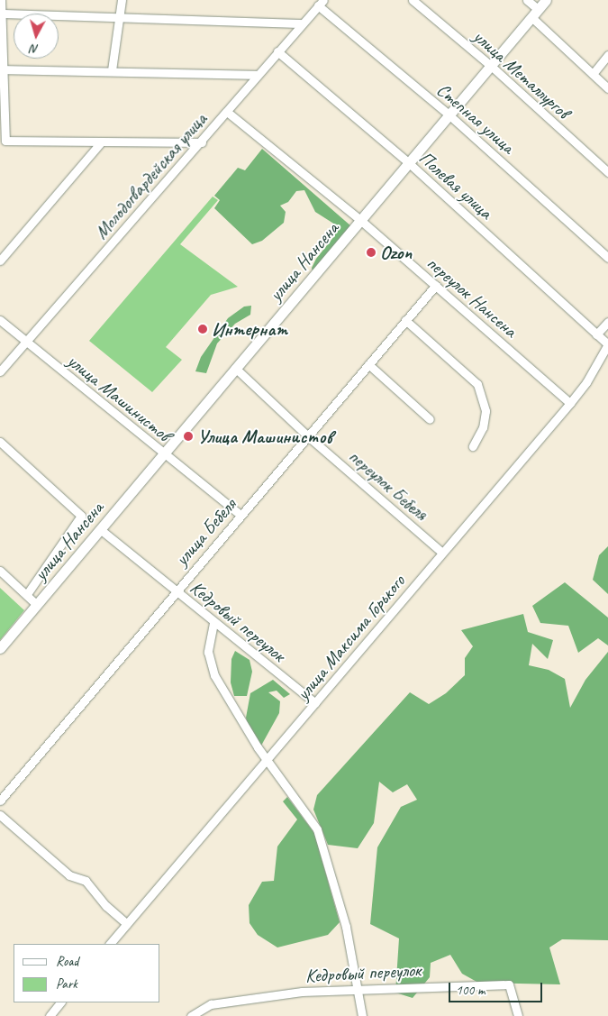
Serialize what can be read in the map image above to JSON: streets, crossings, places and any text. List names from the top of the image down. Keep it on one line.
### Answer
{"streets":{"main road":["улица Нансена"],"street":["улица Металлургов","Степная улица","Молодогвардейская улица","Полевая улица","переулок Нансена","улица Машинистов","переулок Бебеля","улица Бебеля","Кедровый переулок","улица Максима Горького"]},"crossings":[["улица Металлургов","улица Нансена"],["Степная улица","Молодогвардейская улица"],["Степная улица","улица Нансена"],["Молодогвардейская улица","Полевая улица"],["Молодогвардейская улица","переулок Нансена"],["Молодогвардейская улица","улица Машинистов"],["Полевая улица","улица Нансена"],["Полевая улица","улица Максима Горького"],["улица Нансена","переулок Нансена"],["улица Нансена","улица Машинистов"],["улица Нансена","переулок Бебеля"],["улица Нансена","Кедровый переулок"],["переулок Нансена","улица Бебеля"],["переулок Нансена","улица Максима Горького"],["улица Машинистов","улица Бебеля"],["переулок Бебеля","улица Бебеля"],["переулок Бебеля","улица Максима Горького"],["улица Бебеля","Кедровый переулок"],["Кедровый переулок","улица Максима Горького"]],"places":["Ozon","Интернат","Улица Машинистов"],"legend":["Road","Park"],"scale_bar":"100 m","north":"bottom"}
